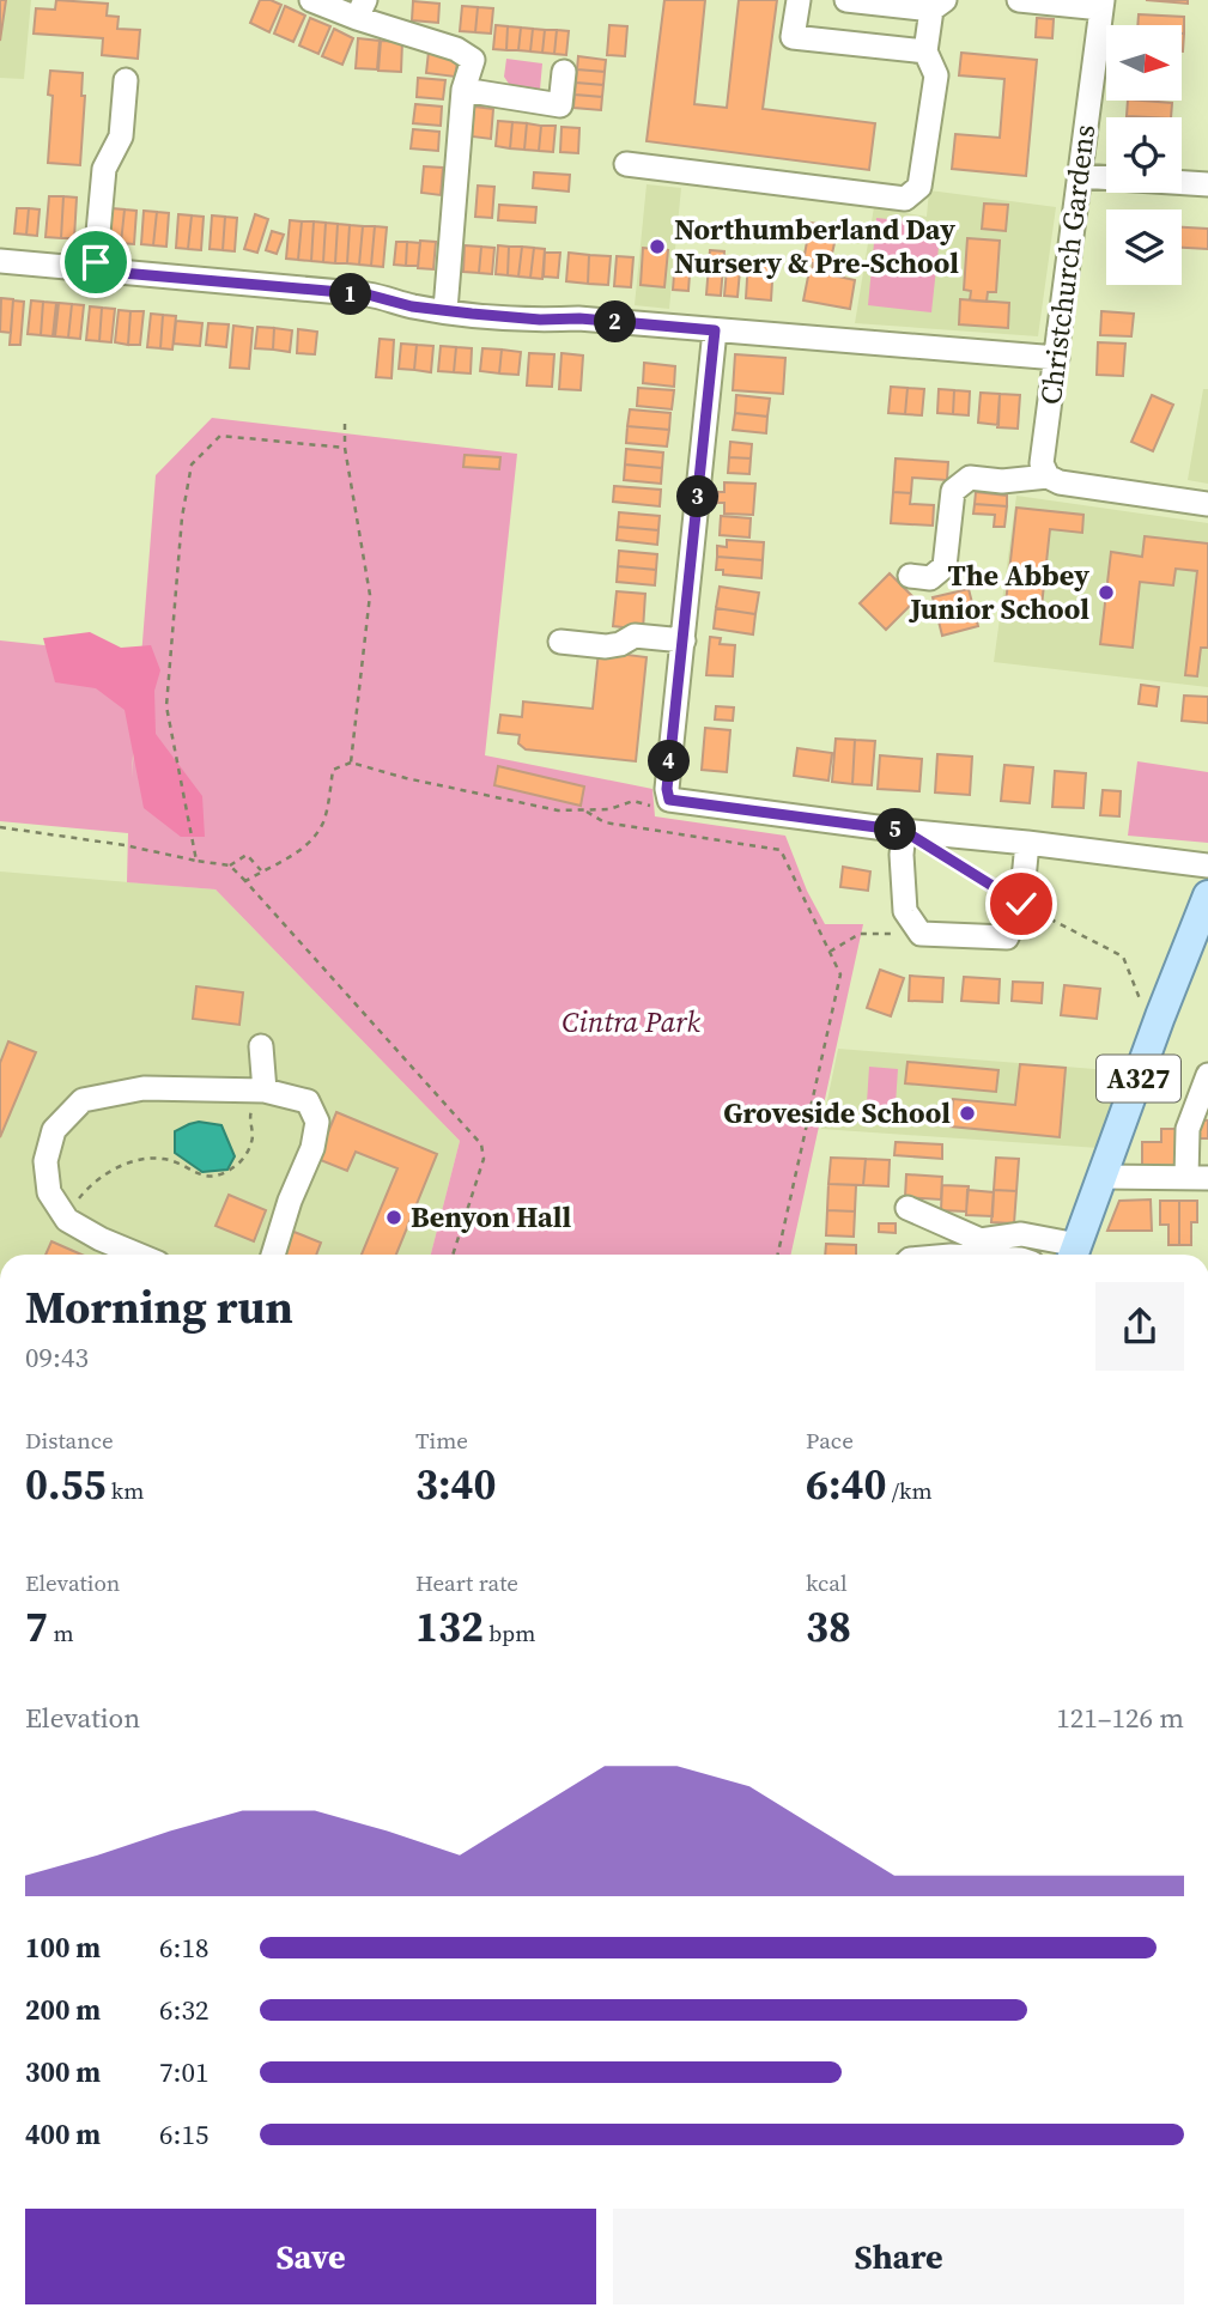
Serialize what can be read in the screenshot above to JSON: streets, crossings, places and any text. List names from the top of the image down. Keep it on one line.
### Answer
{"streets":{"main road":["A327"],"street":["Christchurch Gardens"]},"parks":["Cintra Park"],"places":["Northumberland Day Nursery & Pre-School","The Abbey Junior School","Groveside School","Benyon Hall"],"north":"right","page":{"pins":["1","2","3","4","5"],"heading":["Morning run","09:43"],"stats":[["Distance","0.55 km"],["Time","3:40"],["Pace","6:40 /km"],["Elevation","7 m"],["Heart rate","132 bpm"],["kcal","38"]],"chart":["Elevation","121–126 m"],"list":[{"name":"100 m","note":"6:18"},{"name":"200 m","note":"6:32"},{"name":"300 m","note":"7:01"},{"name":"400 m","note":"6:15"}],"buttons":["Save","Share"]}}
